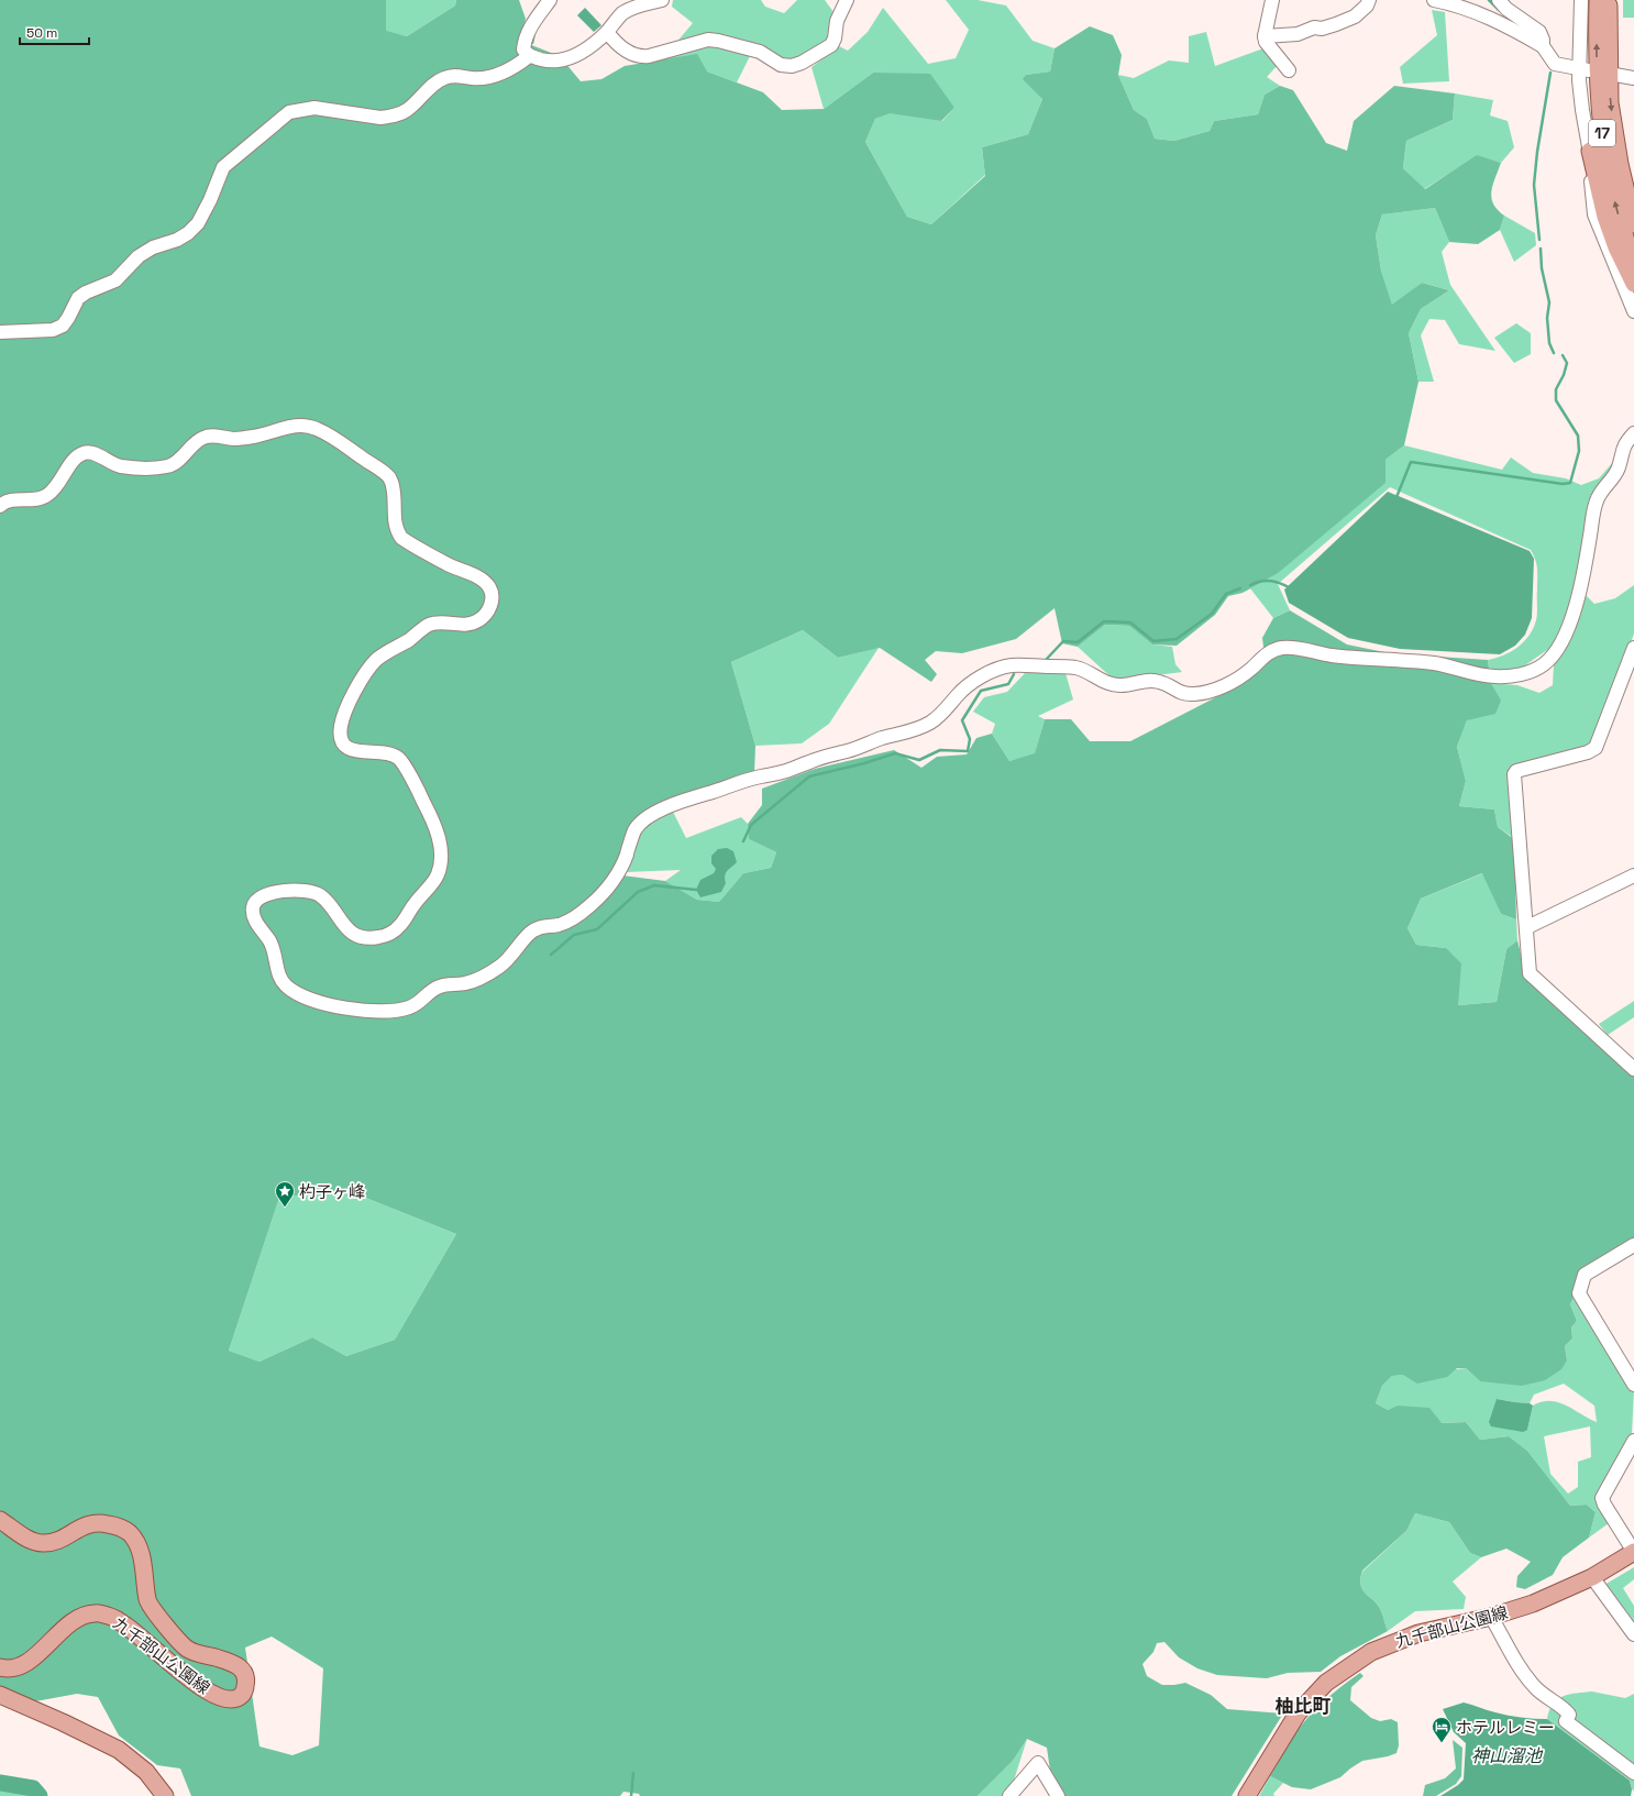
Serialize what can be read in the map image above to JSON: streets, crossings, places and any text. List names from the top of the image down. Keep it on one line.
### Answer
{"streets":{"main road":["17","九千部山公園線"]},"districts":["柚比町"],"water":["神山溜池"],"places":{"place":["杓子ヶ峰"],"hotel":["ホテルレミー"]},"scale_bar":"50 m"}
